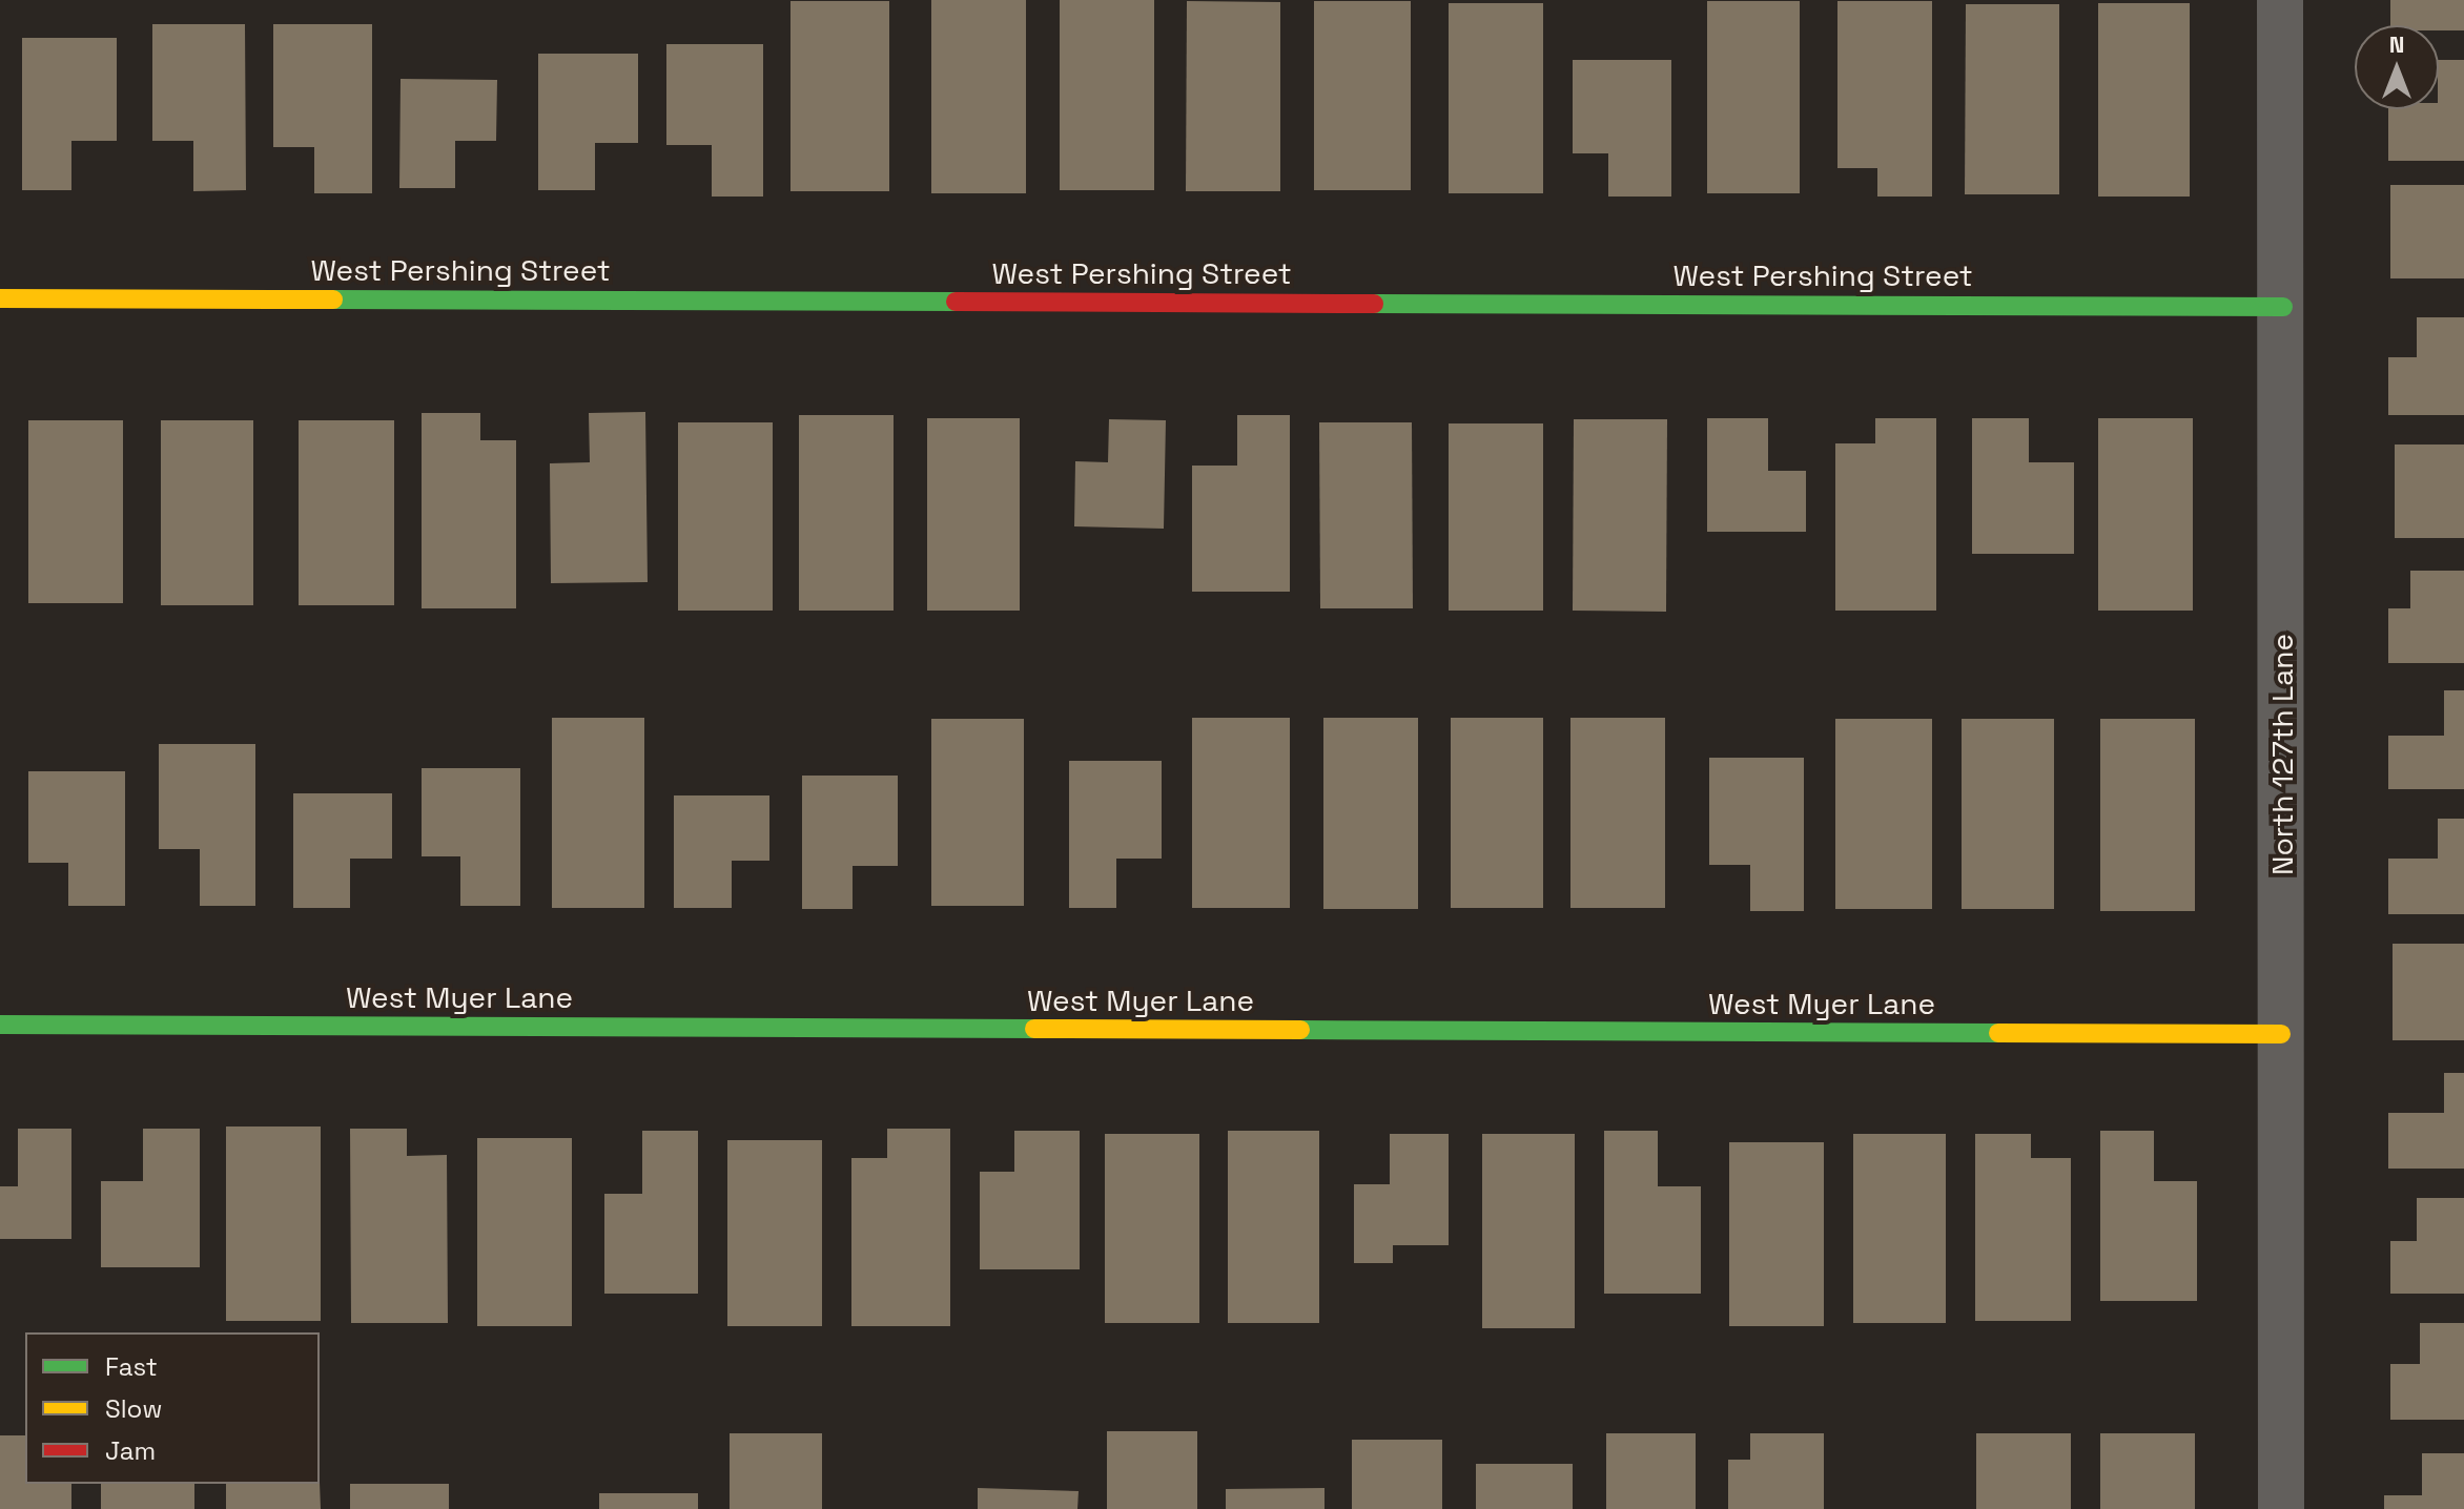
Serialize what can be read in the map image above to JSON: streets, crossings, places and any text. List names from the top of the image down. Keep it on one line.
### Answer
{"streets":{"street":["West Pershing Street","North 127th Lane","West Myer Lane"]},"crossings":[["West Pershing Street","North 127th Lane"],["North 127th Lane","West Myer Lane"]],"legend":["Fast","Slow","Jam"],"north":"top"}
